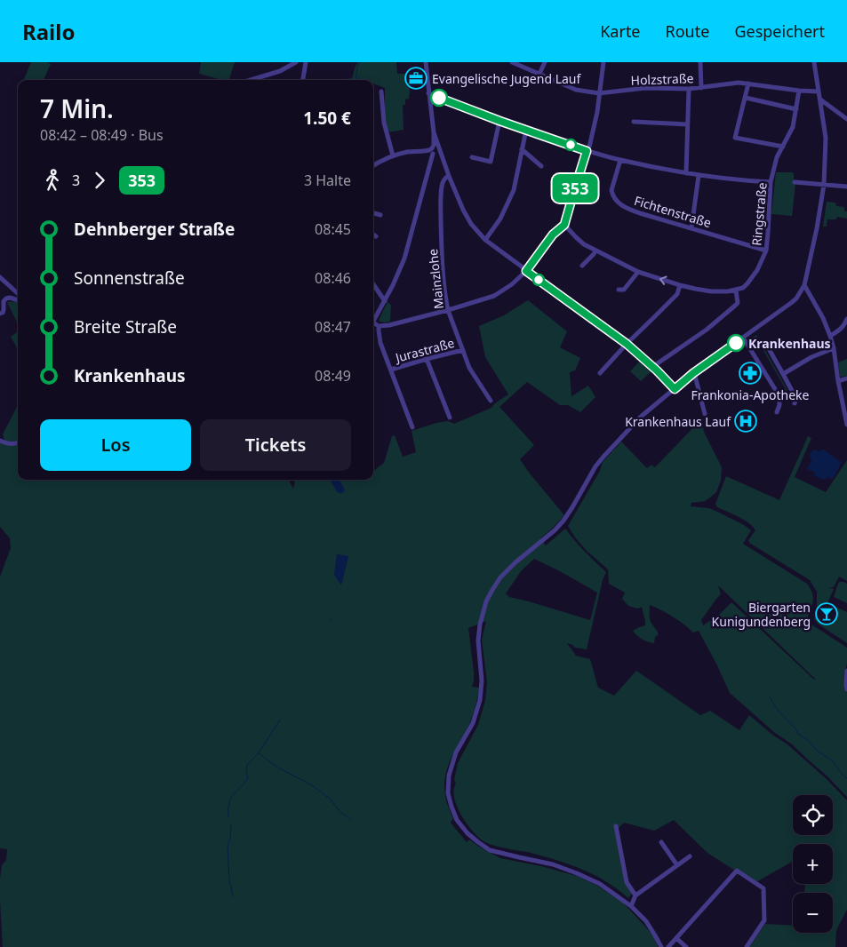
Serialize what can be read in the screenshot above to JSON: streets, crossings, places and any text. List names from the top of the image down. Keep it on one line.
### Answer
{"streets":{"street":["Holzstraße","Fichtenstraße","Ringstraße","Mainzlohe","Jurastraße"]},"crossings":[["Holzstraße","Ringstraße"],["Fichtenstraße","Ringstraße"],["Mainzlohe","Jurastraße"]],"places":{"office":["Evangelische Jugend Lauf"],"other":["Krankenhaus"],"pharmacy":["Frankonia-Apotheke"],"hospital":["Krankenhaus Lauf"],"bar":["Biergarten Kunigundenberg"]},"lines":["bus line 353"],"page":{"header":"Railo","nav":["Karte","Route","Gespeichert"],"on_map":"353","heading":["7 Min.","08:42 – 08:49 · Bus","1.50 €"],"legs":["3","353","3 Halte"],"list":[{"name":"Dehnberger Straße","value":"08:45"},{"name":"Sonnenstraße","value":"08:46"},{"name":"Breite Straße","value":"08:47"},{"name":"Krankenhaus","value":"08:49"}],"buttons":["Los","Tickets"],"map_buttons":["+","−"]}}
